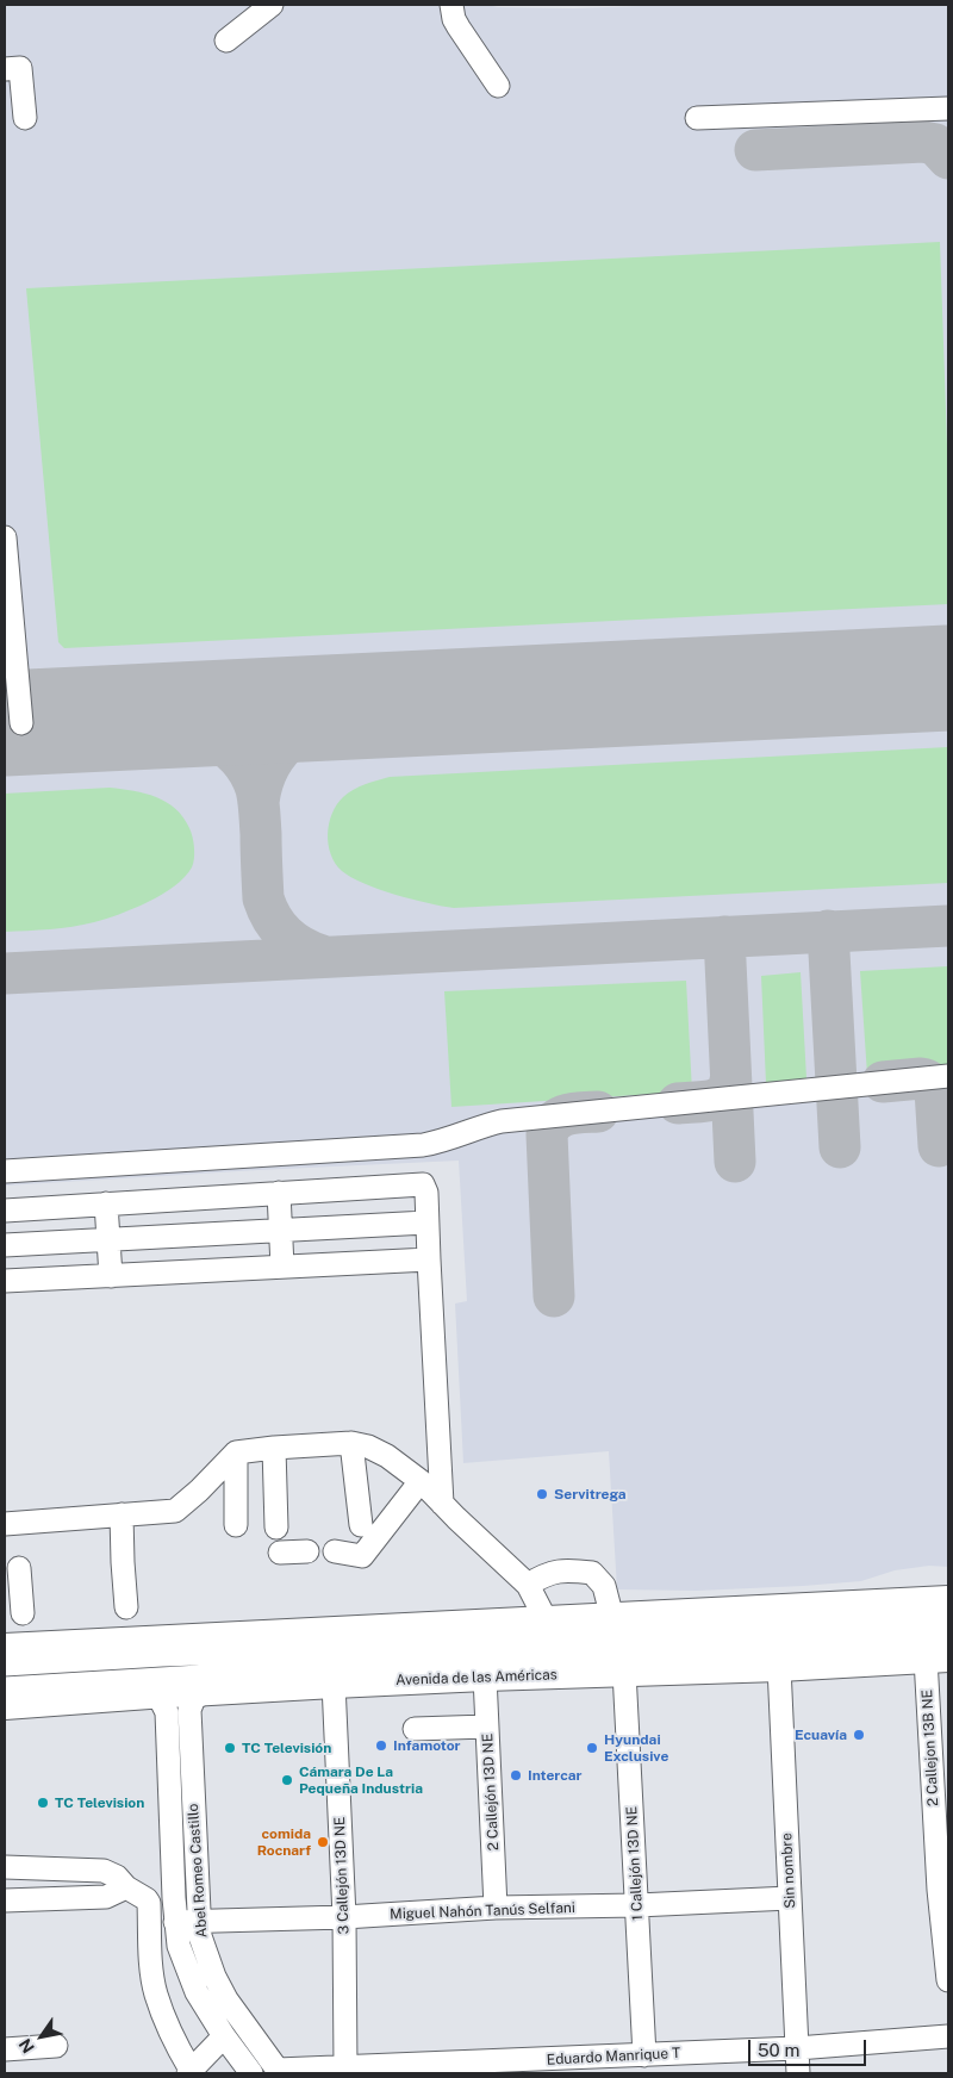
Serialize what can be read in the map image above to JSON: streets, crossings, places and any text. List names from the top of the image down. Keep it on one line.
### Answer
{"streets":{"main road":["Avenida de las Américas"],"street":["2 Callejon 13B NE","2 Callejón 13D NE","1 Callejón 13D NE","Abel Romeo Castillo","Sin nombre","3 Callejón 13D NE","Miguel Nahón Tanús Selfani","Eduardo Manrique T"]},"crossings":[["Avenida de las Américas","2 Callejon 13B NE"],["Avenida de las Américas","2 Callejón 13D NE"],["Avenida de las Américas","1 Callejón 13D NE"],["Avenida de las Américas","Abel Romeo Castillo"],["Avenida de las Américas","Sin nombre"],["Avenida de las Américas","3 Callejón 13D NE"],["2 Callejón 13D NE","Miguel Nahón Tanús Selfani"],["1 Callejón 13D NE","Miguel Nahón Tanús Selfani"],["1 Callejón 13D NE","Eduardo Manrique T"],["Abel Romeo Castillo","Miguel Nahón Tanús Selfani"],["Abel Romeo Castillo","Eduardo Manrique T"],["Sin nombre","Miguel Nahón Tanús Selfani"],["Sin nombre","Eduardo Manrique T"],["3 Callejón 13D NE","Miguel Nahón Tanús Selfani"],["3 Callejón 13D NE","Eduardo Manrique T"]],"places":["Servitrega","Ecuavía","Infamotor","TC Televisión","Hyundai Exclusive","Intercar","Cámara De La Pequeña Industria","TC Television","comida Rocnarf"],"scale_bar":"50 m","north":"bottom left"}
